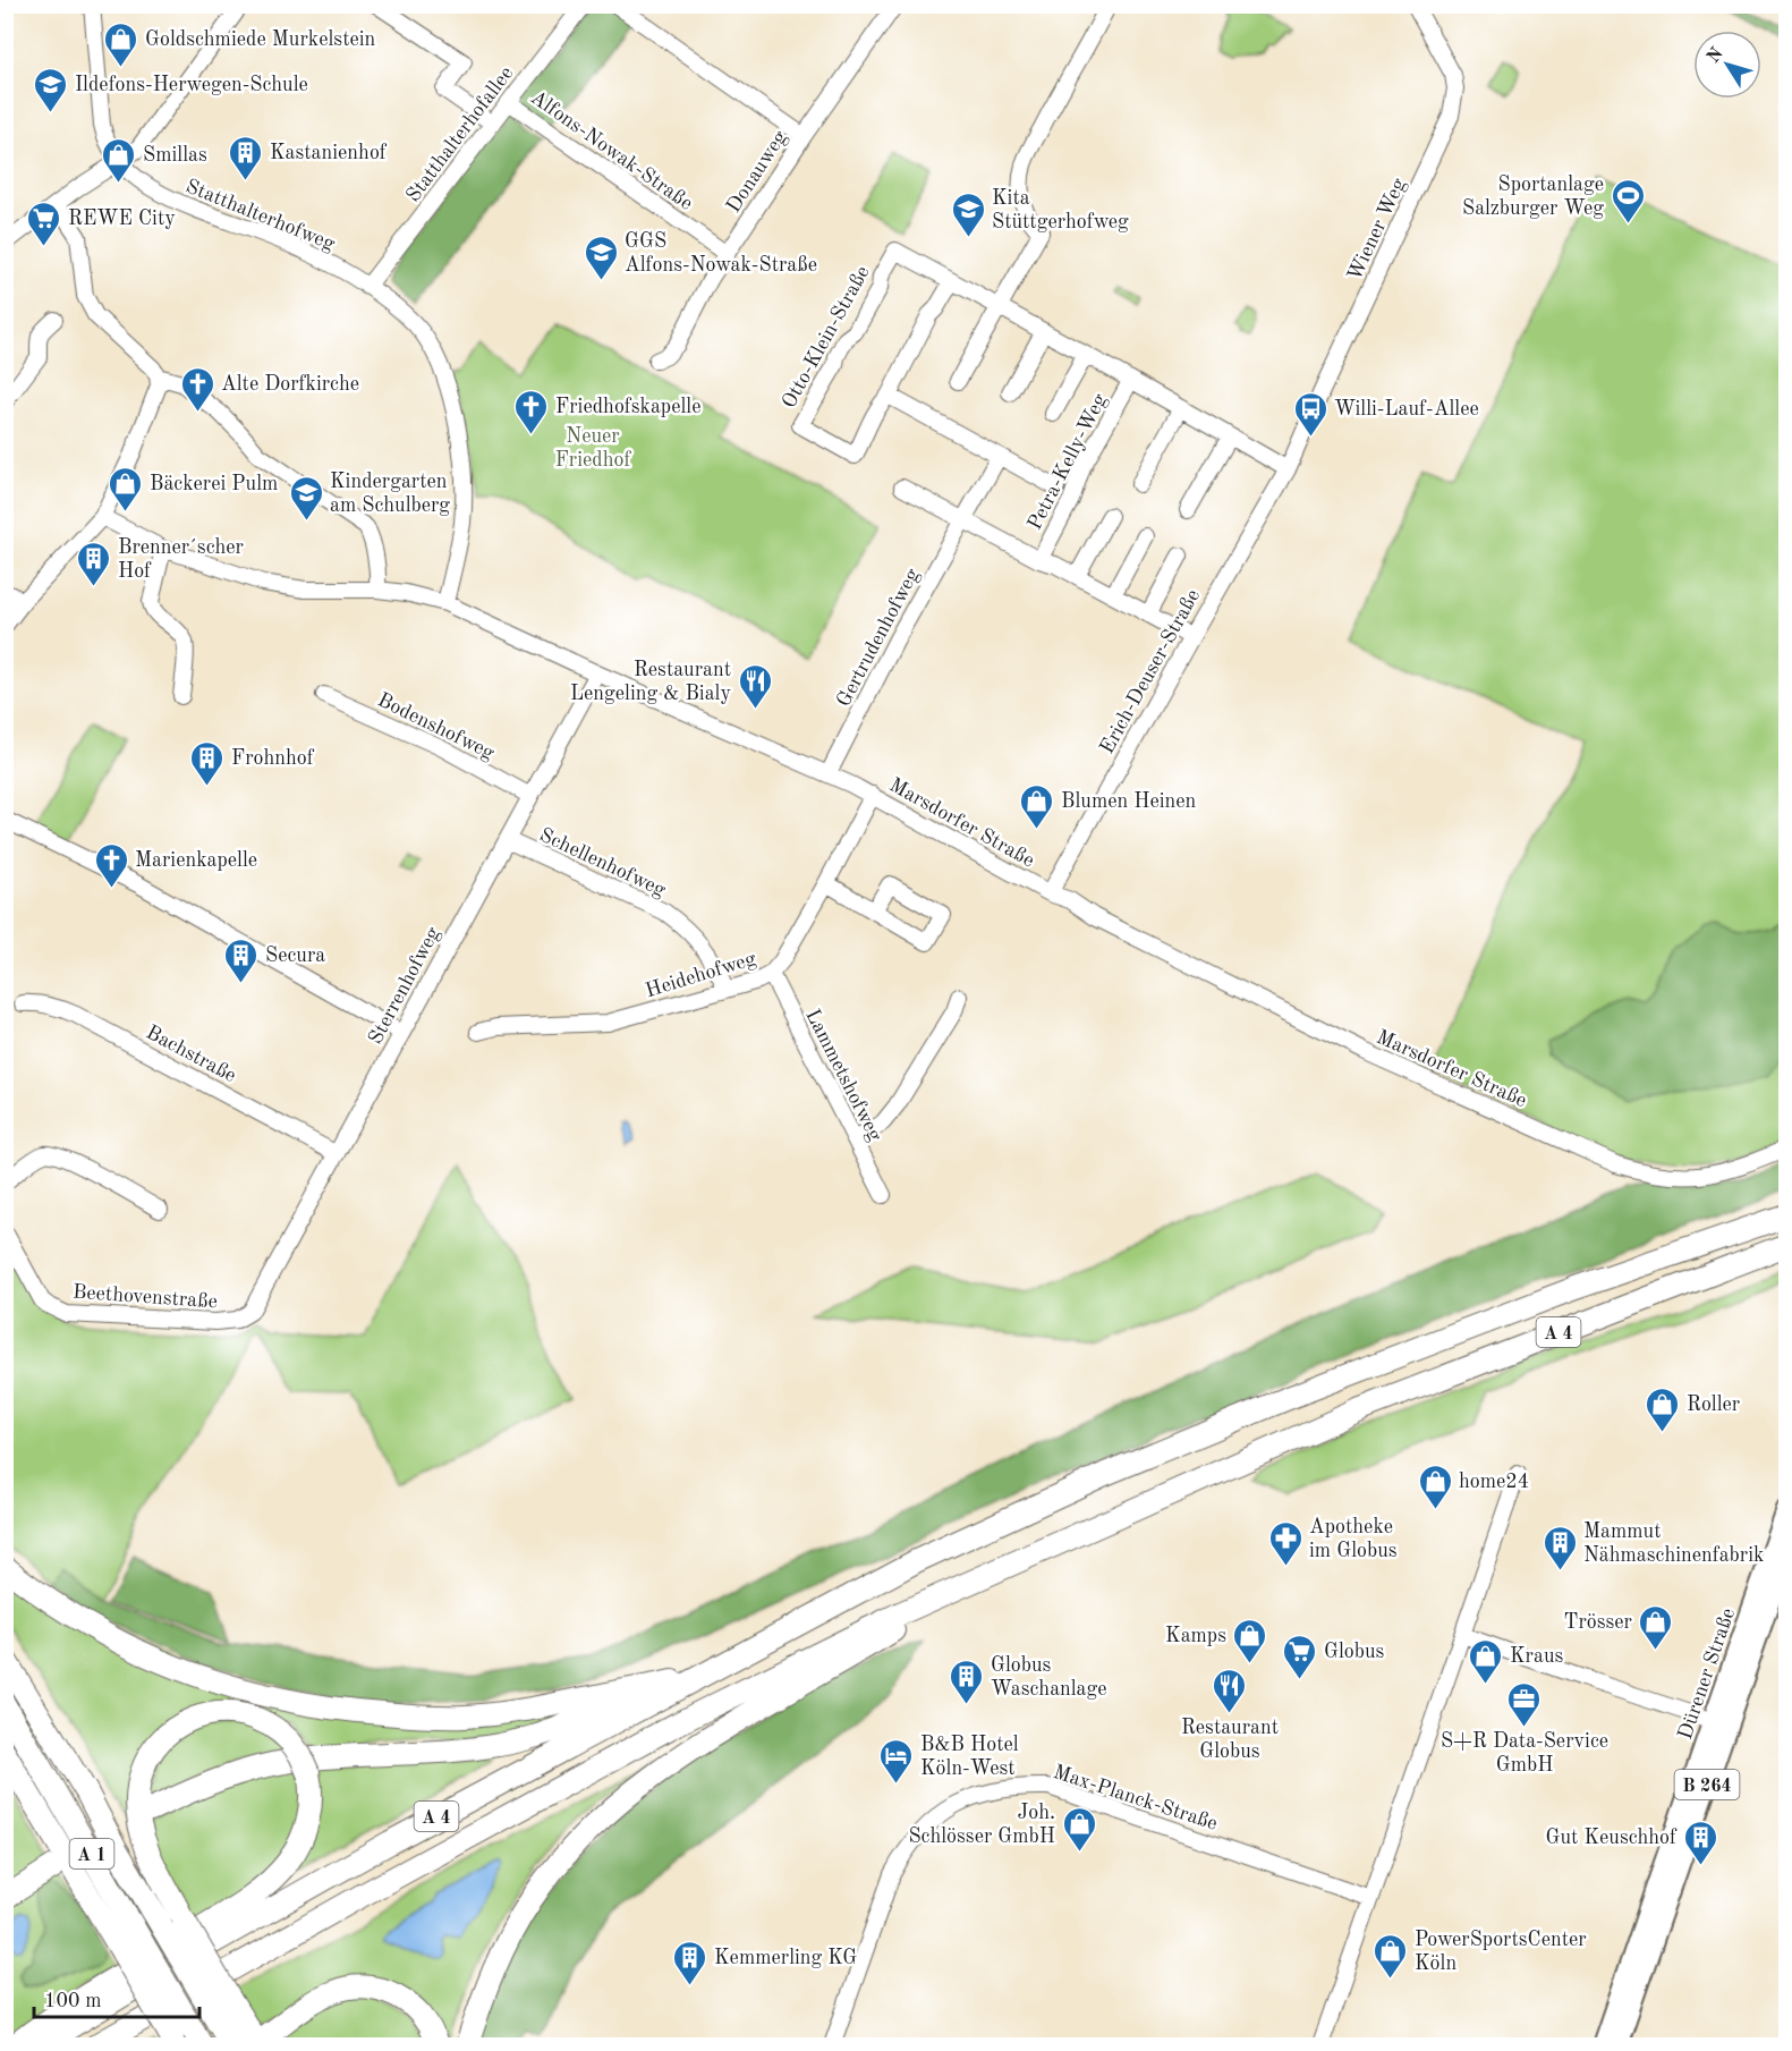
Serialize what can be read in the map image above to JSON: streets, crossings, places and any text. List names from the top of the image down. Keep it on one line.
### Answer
{"streets":{"highway":["A 4","A 1"],"main road":["Dürener Straße","B 264"],"street":["Statthalterhofallee","Alfons-Nowak-Straße","Donauweg","Statthalterhofweg","Wiener Weg","Otto-Klein-Straße","Petra-Kelly-Weg","Gertrudenhofweg","Erich-Deuser-Straße","Bodenshofweg","Marsdorfer Straße","Schellenhofweg","Heidehofweg","Sterrenhofweg","Bachstraße","Lammetshofweg","Beethovenstraße","Max-Planck-Straße"]},"crossings":[["Statthalterhofallee","Alfons-Nowak-Straße"],["Statthalterhofallee","Statthalterhofweg"],["Alfons-Nowak-Straße","Donauweg"],["Statthalterhofweg","Marsdorfer Straße"],["Wiener Weg","Erich-Deuser-Straße"],["Gertrudenhofweg","Marsdorfer Straße"],["Erich-Deuser-Straße","Marsdorfer Straße"],["Bodenshofweg","Sterrenhofweg"],["Marsdorfer Straße","Heidehofweg"],["Marsdorfer Straße","Sterrenhofweg"],["Schellenhofweg","Heidehofweg"],["Schellenhofweg","Sterrenhofweg"],["Heidehofweg","Lammetshofweg"],["Sterrenhofweg","Bachstraße"],["Sterrenhofweg","Beethovenstraße"]],"parks":["Neuer Friedhof"],"places":{"shop":["Goldschmiede Murkelstein","Smillas","Bäckerei Pulm","Blumen Heinen","Roller","home24","Trösser","Kamps","Kraus","Joh. Schlösser GmbH","PowerSportsCenter Köln"],"school or university":["Ildefons-Herwegen-Schule","Kita Stüttgerhofweg","GGS Alfons-Nowak-Straße","Kindergarten am Schulberg"],"building":["Kastanienhof","Brenner´scher Hof","Frohnhof","Secura","Mammut Nähmaschinenfabrik","Globus Waschanlage","Gut Keuschhof","Kemmerling KG"],"sports":["Sportanlage Salzburger Weg"],"supermarket":["REWE City","Globus"],"church":["Alte Dorfkirche","Friedhofskapelle","Marienkapelle"],"bus stop":["Willi-Lauf-Allee"],"restaurant":["Restaurant Lengeling & Bialy","Restaurant Globus"],"pharmacy":["Apotheke im Globus"],"office":["S+R Data-Service GmbH"],"hotel":["B&B Hotel Köln-West"]},"scale_bar":"100 m","north":"top left"}
